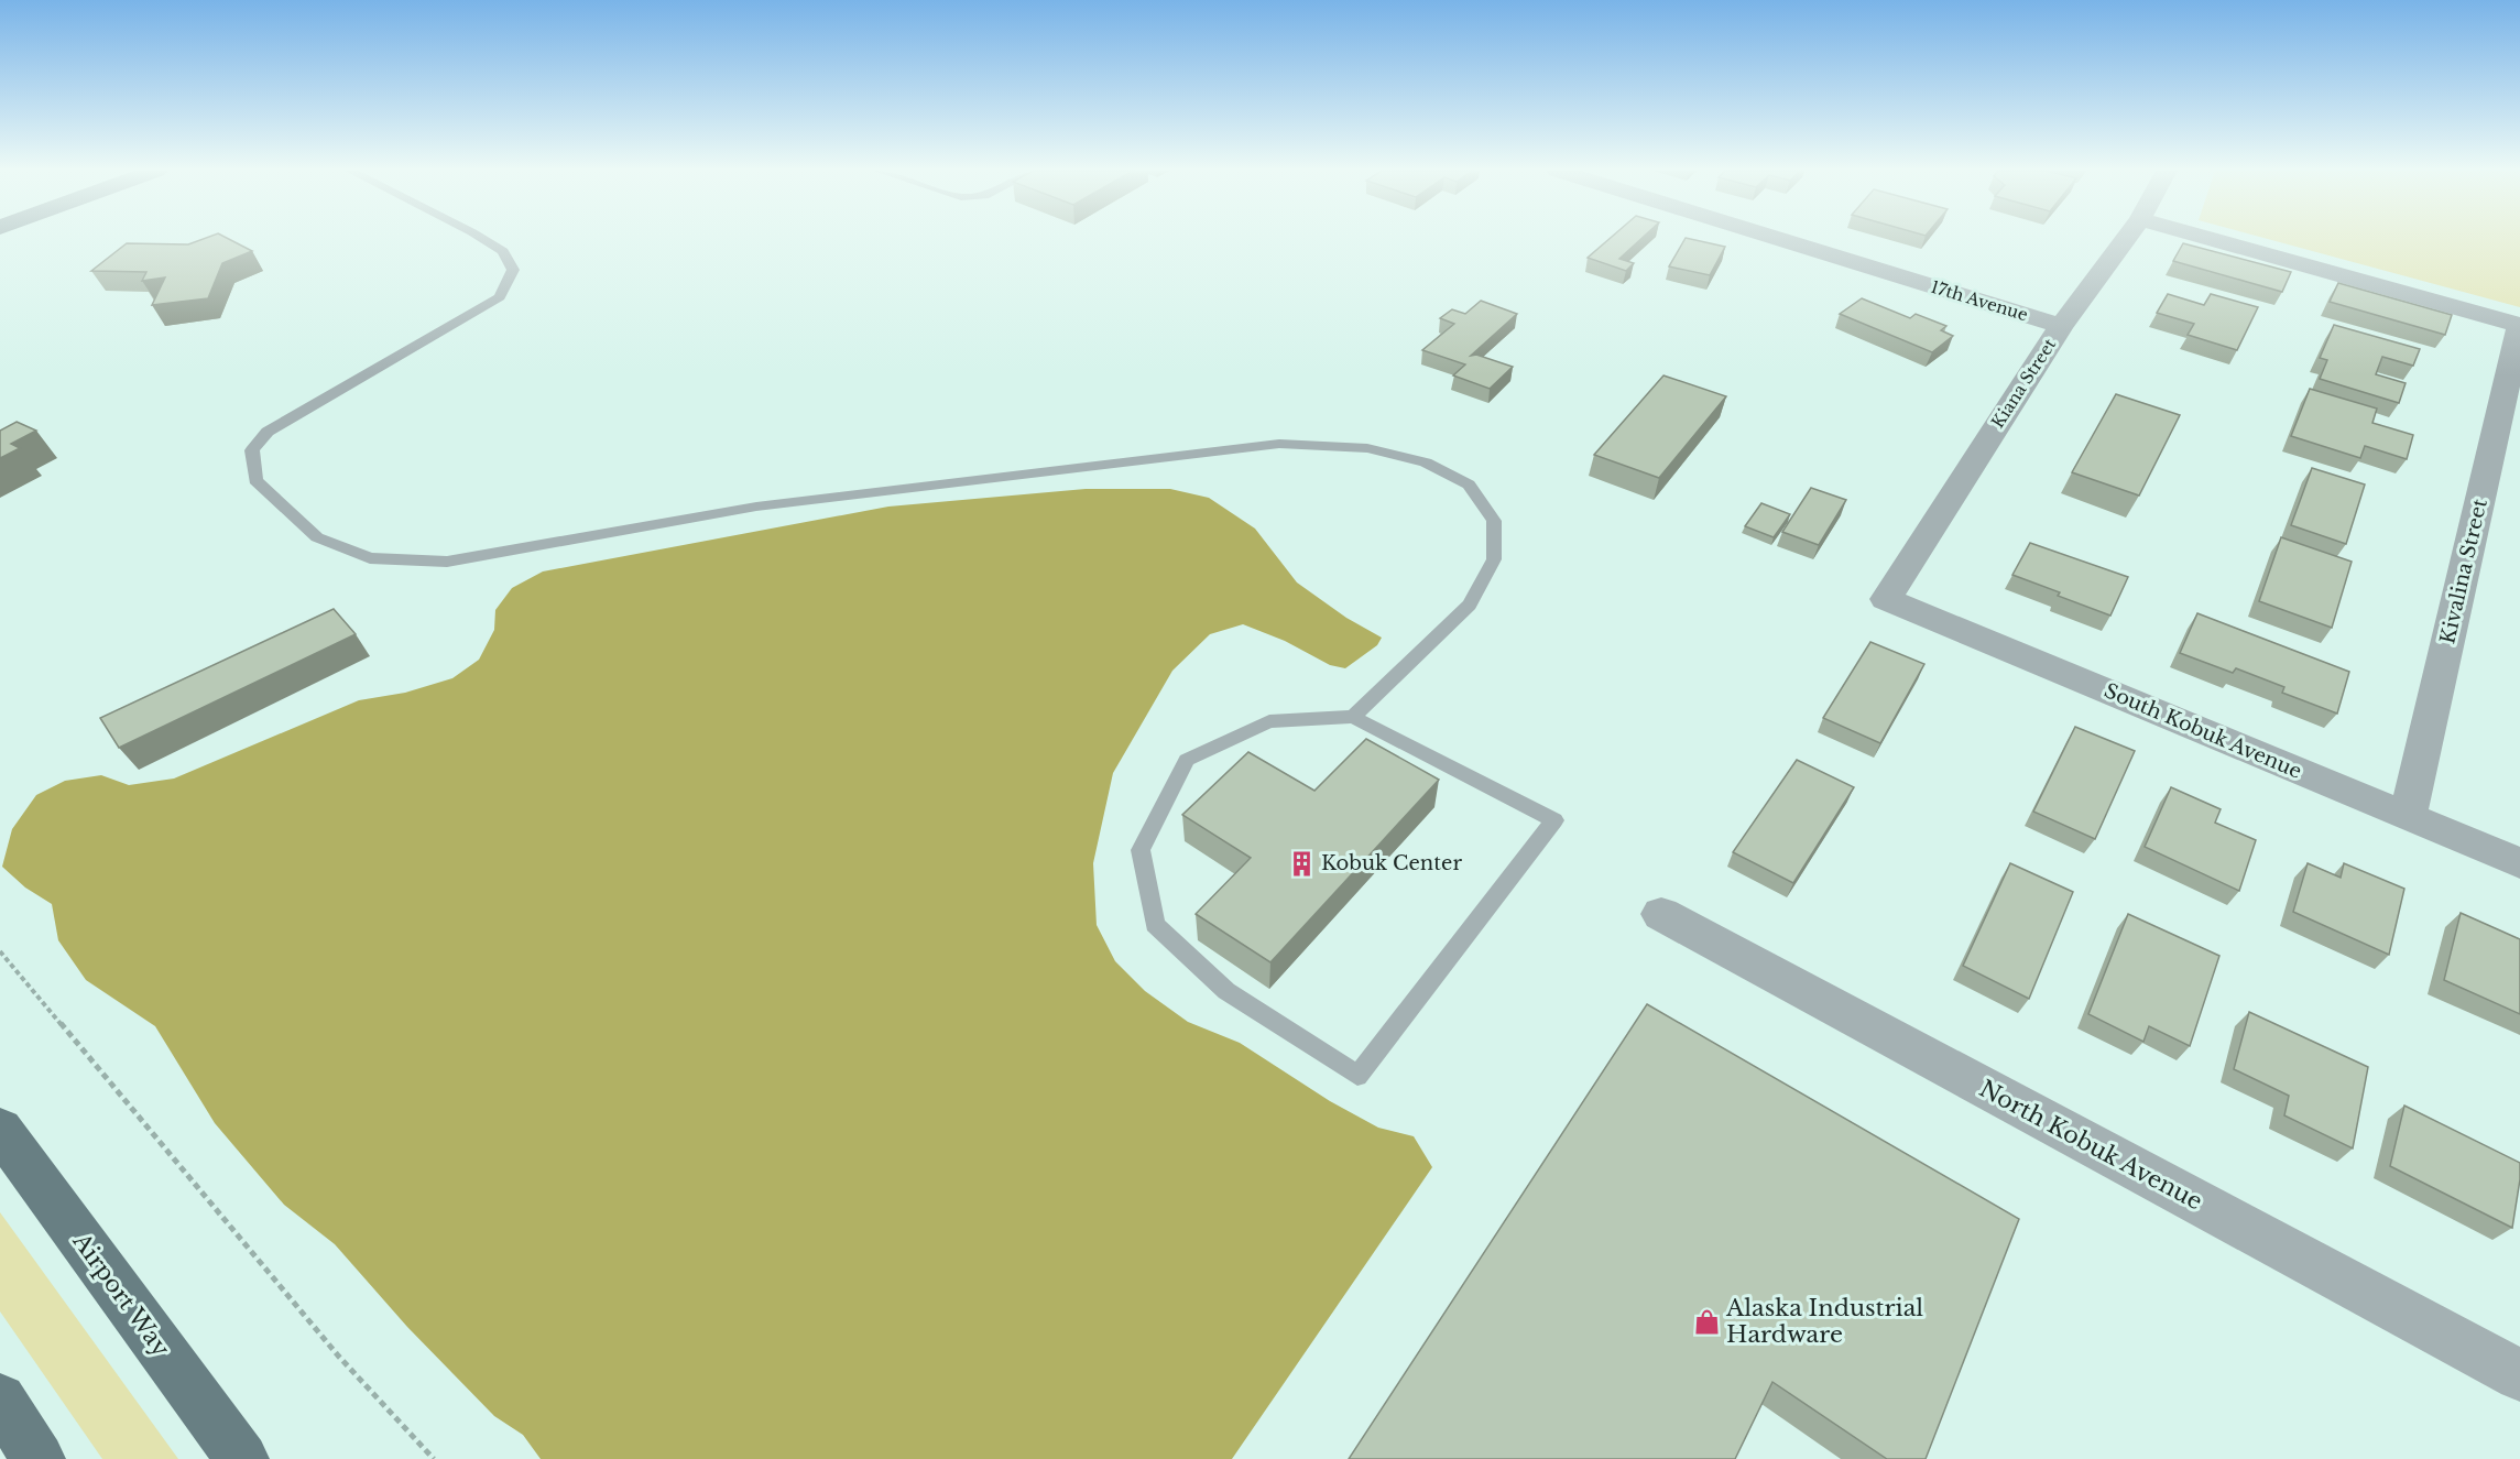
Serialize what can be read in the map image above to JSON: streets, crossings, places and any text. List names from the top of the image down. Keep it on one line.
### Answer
{"streets":{"main road":["Airport Way"],"street":["17th Avenue","Kiana Street","Kivalina Street","South Kobuk Avenue","North Kobuk Avenue"]},"crossings":[["17th Avenue","Kiana Street"],["Kiana Street","South Kobuk Avenue"],["Kivalina Street","South Kobuk Avenue"]],"places":{"building":["Kobuk Center"],"shop":["Alaska Industrial Hardware"]}}
